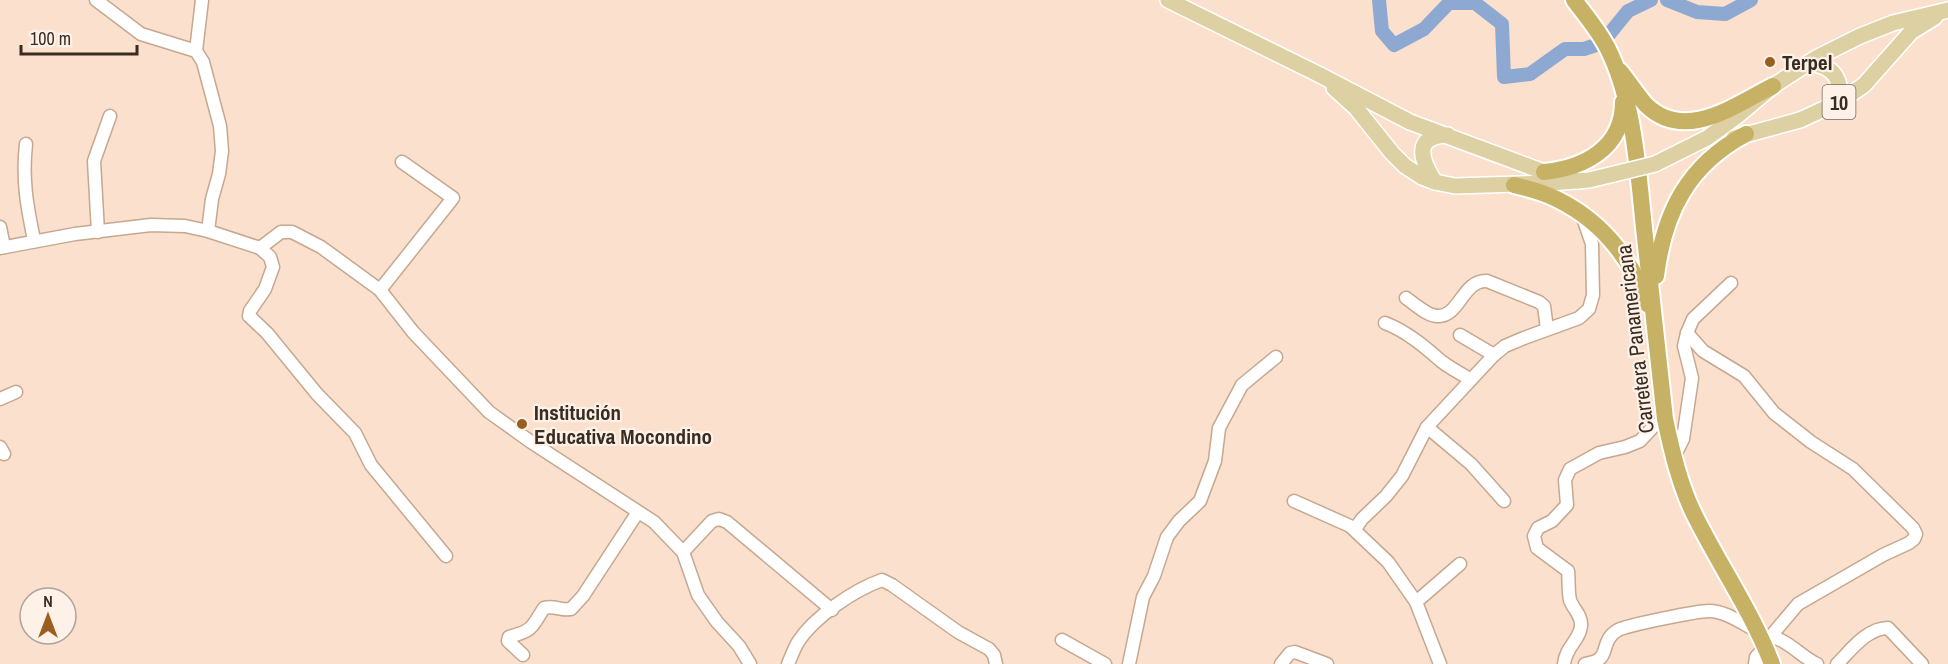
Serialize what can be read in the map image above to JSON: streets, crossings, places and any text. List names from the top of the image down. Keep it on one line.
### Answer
{"streets":{"highway":["Carretera Panamericana"],"main road":["10"]},"places":["Terpel","Institución Educativa Mocondino"],"scale_bar":"100 m","north":"top"}
